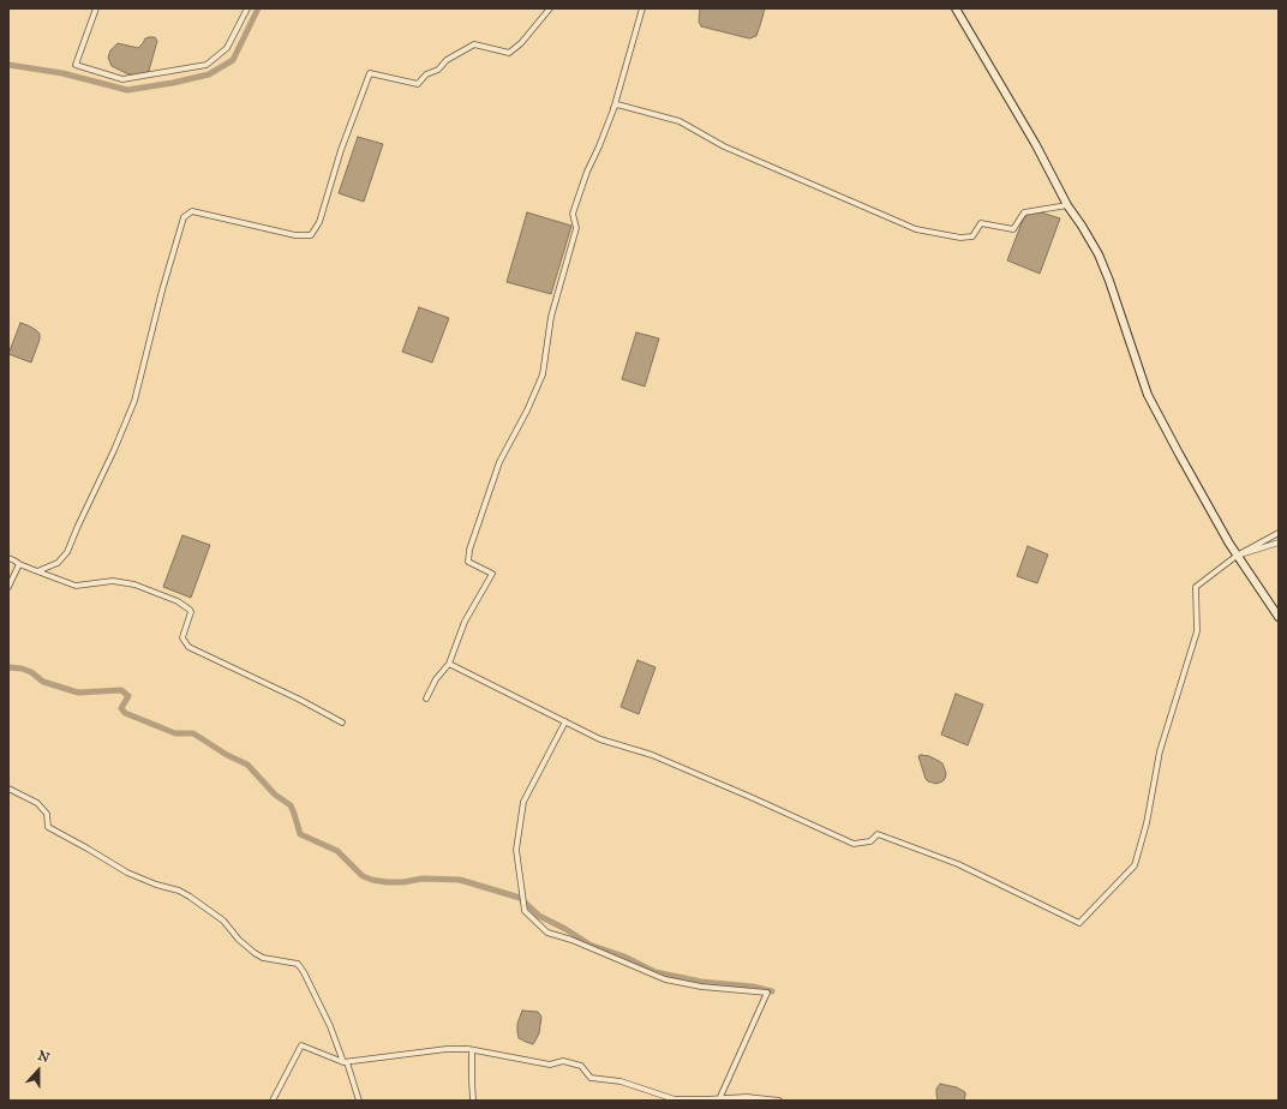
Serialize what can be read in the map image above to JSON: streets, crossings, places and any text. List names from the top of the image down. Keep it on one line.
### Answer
{"north":"top"}
